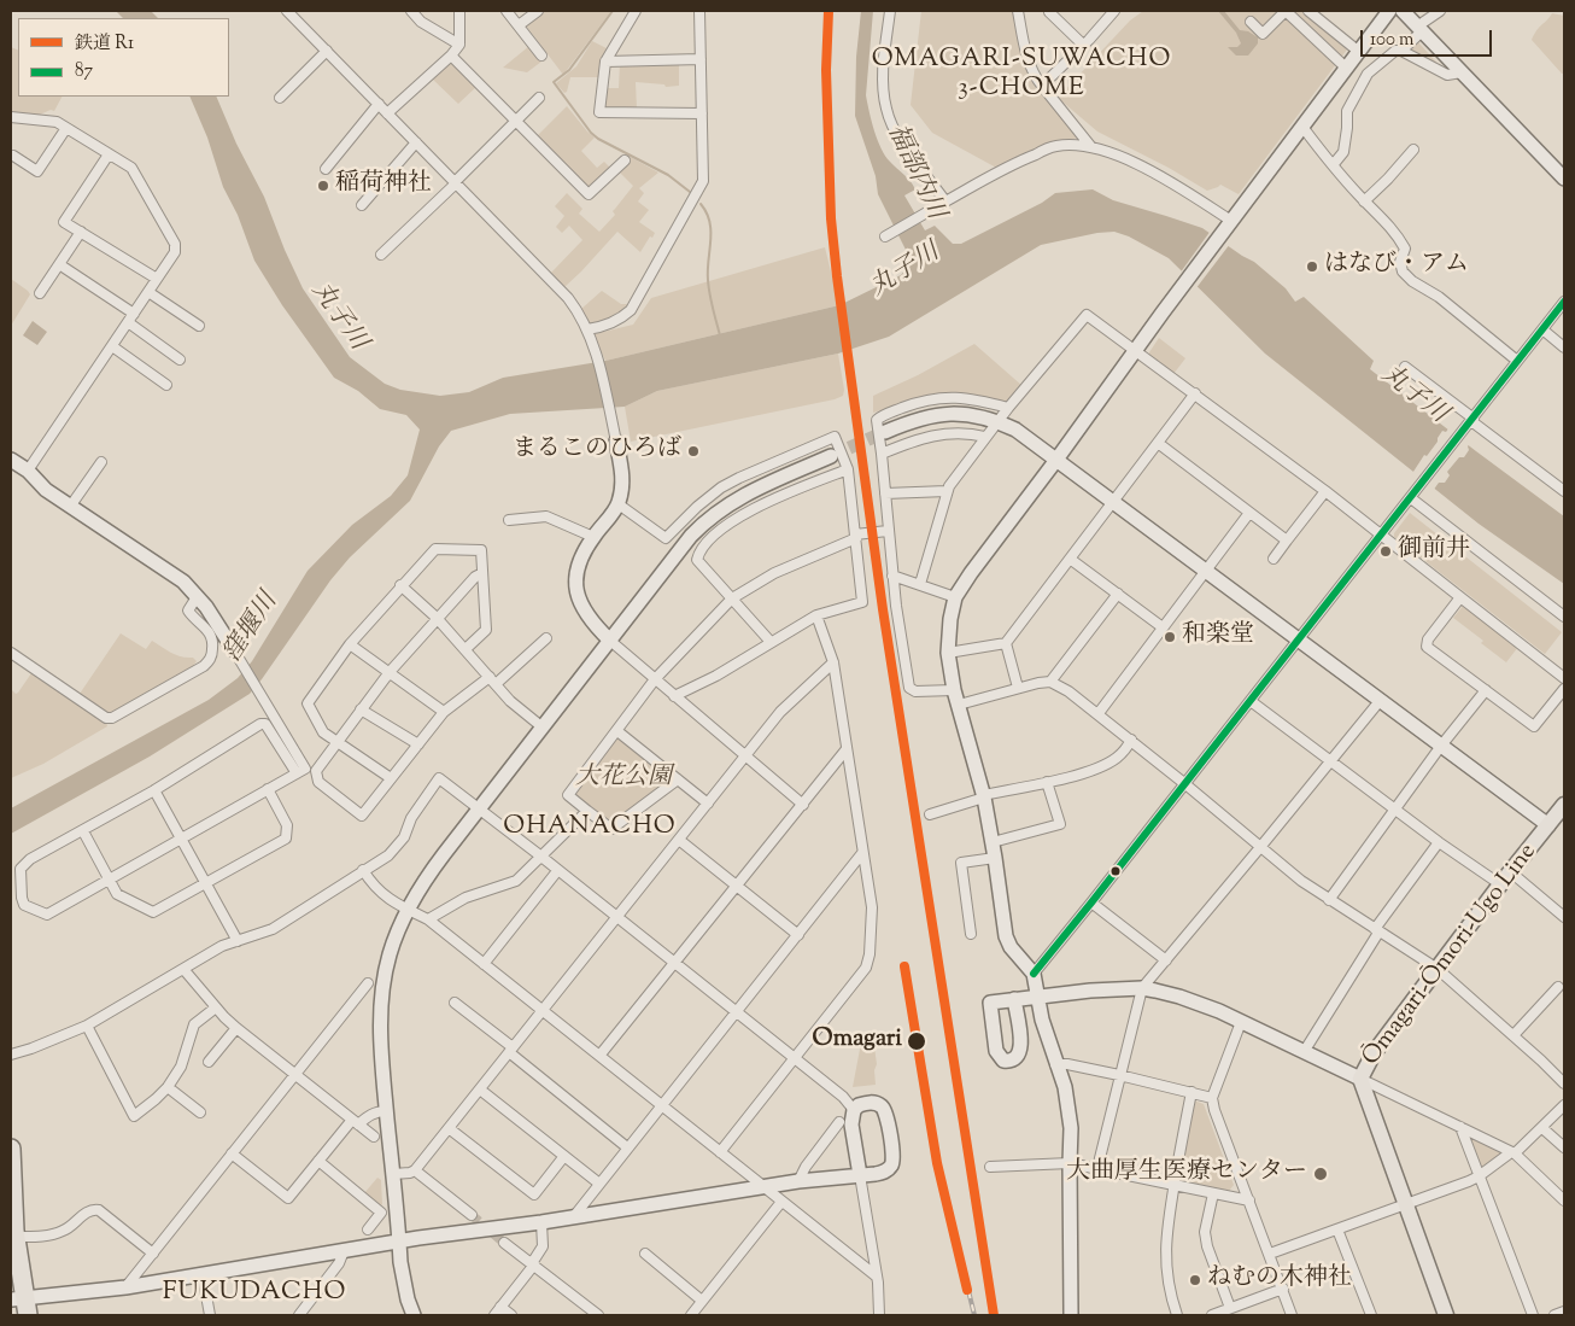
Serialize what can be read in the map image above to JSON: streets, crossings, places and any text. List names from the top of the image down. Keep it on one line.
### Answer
{"streets":{"main road":["Ōmagari-Ōmori-Ugo Line"]},"districts":["OMAGARI-SUWACHO 3-CHOME","OHANACHO","FUKUDACHO"],"water":["福部内川","丸子川","窪堰川"],"parks":["大花公園"],"places":["稲荷神社","はなび・アム","まるこのひろば","御前井","和楽堂","Omagari","大曲厚生医療センター","ねむの木神社"],"lines":["rail line R1","transit line 87"],"legend":["鉄道 R1","87"],"scale_bar":"100 m"}
